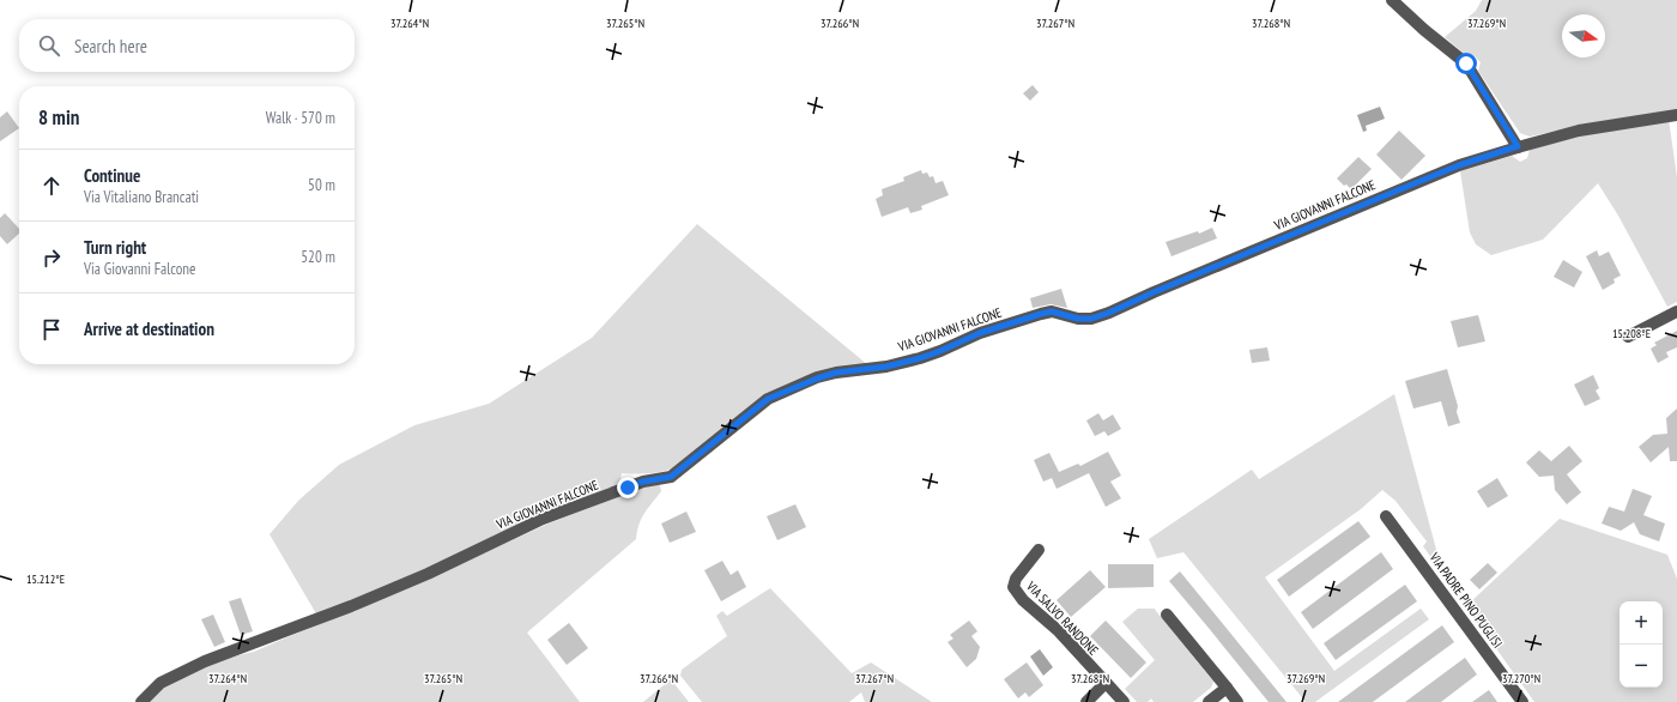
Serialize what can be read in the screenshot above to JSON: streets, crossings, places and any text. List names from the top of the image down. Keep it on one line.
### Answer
{"streets":{"street":["VIA GIOVANNI FALCONE","VIA PADRE PINO PUGLISI","VIA SALVO RANDONE"]},"north":"right","page":{"search":"Search here","heading":["8 min","Walk · 570 m"],"list":[["Continue","Via Vitaliano Brancati","50 m"],["Turn right","Via Giovanni Falcone","520 m"],"Arrive at destination"],"map_buttons":["+","−"]},"coordinates":["37.264°N","37.265°N","37.266°N","37.267°N","37.268°N","37.269°N","15.208°E","15.212°E","37.270°N"]}
